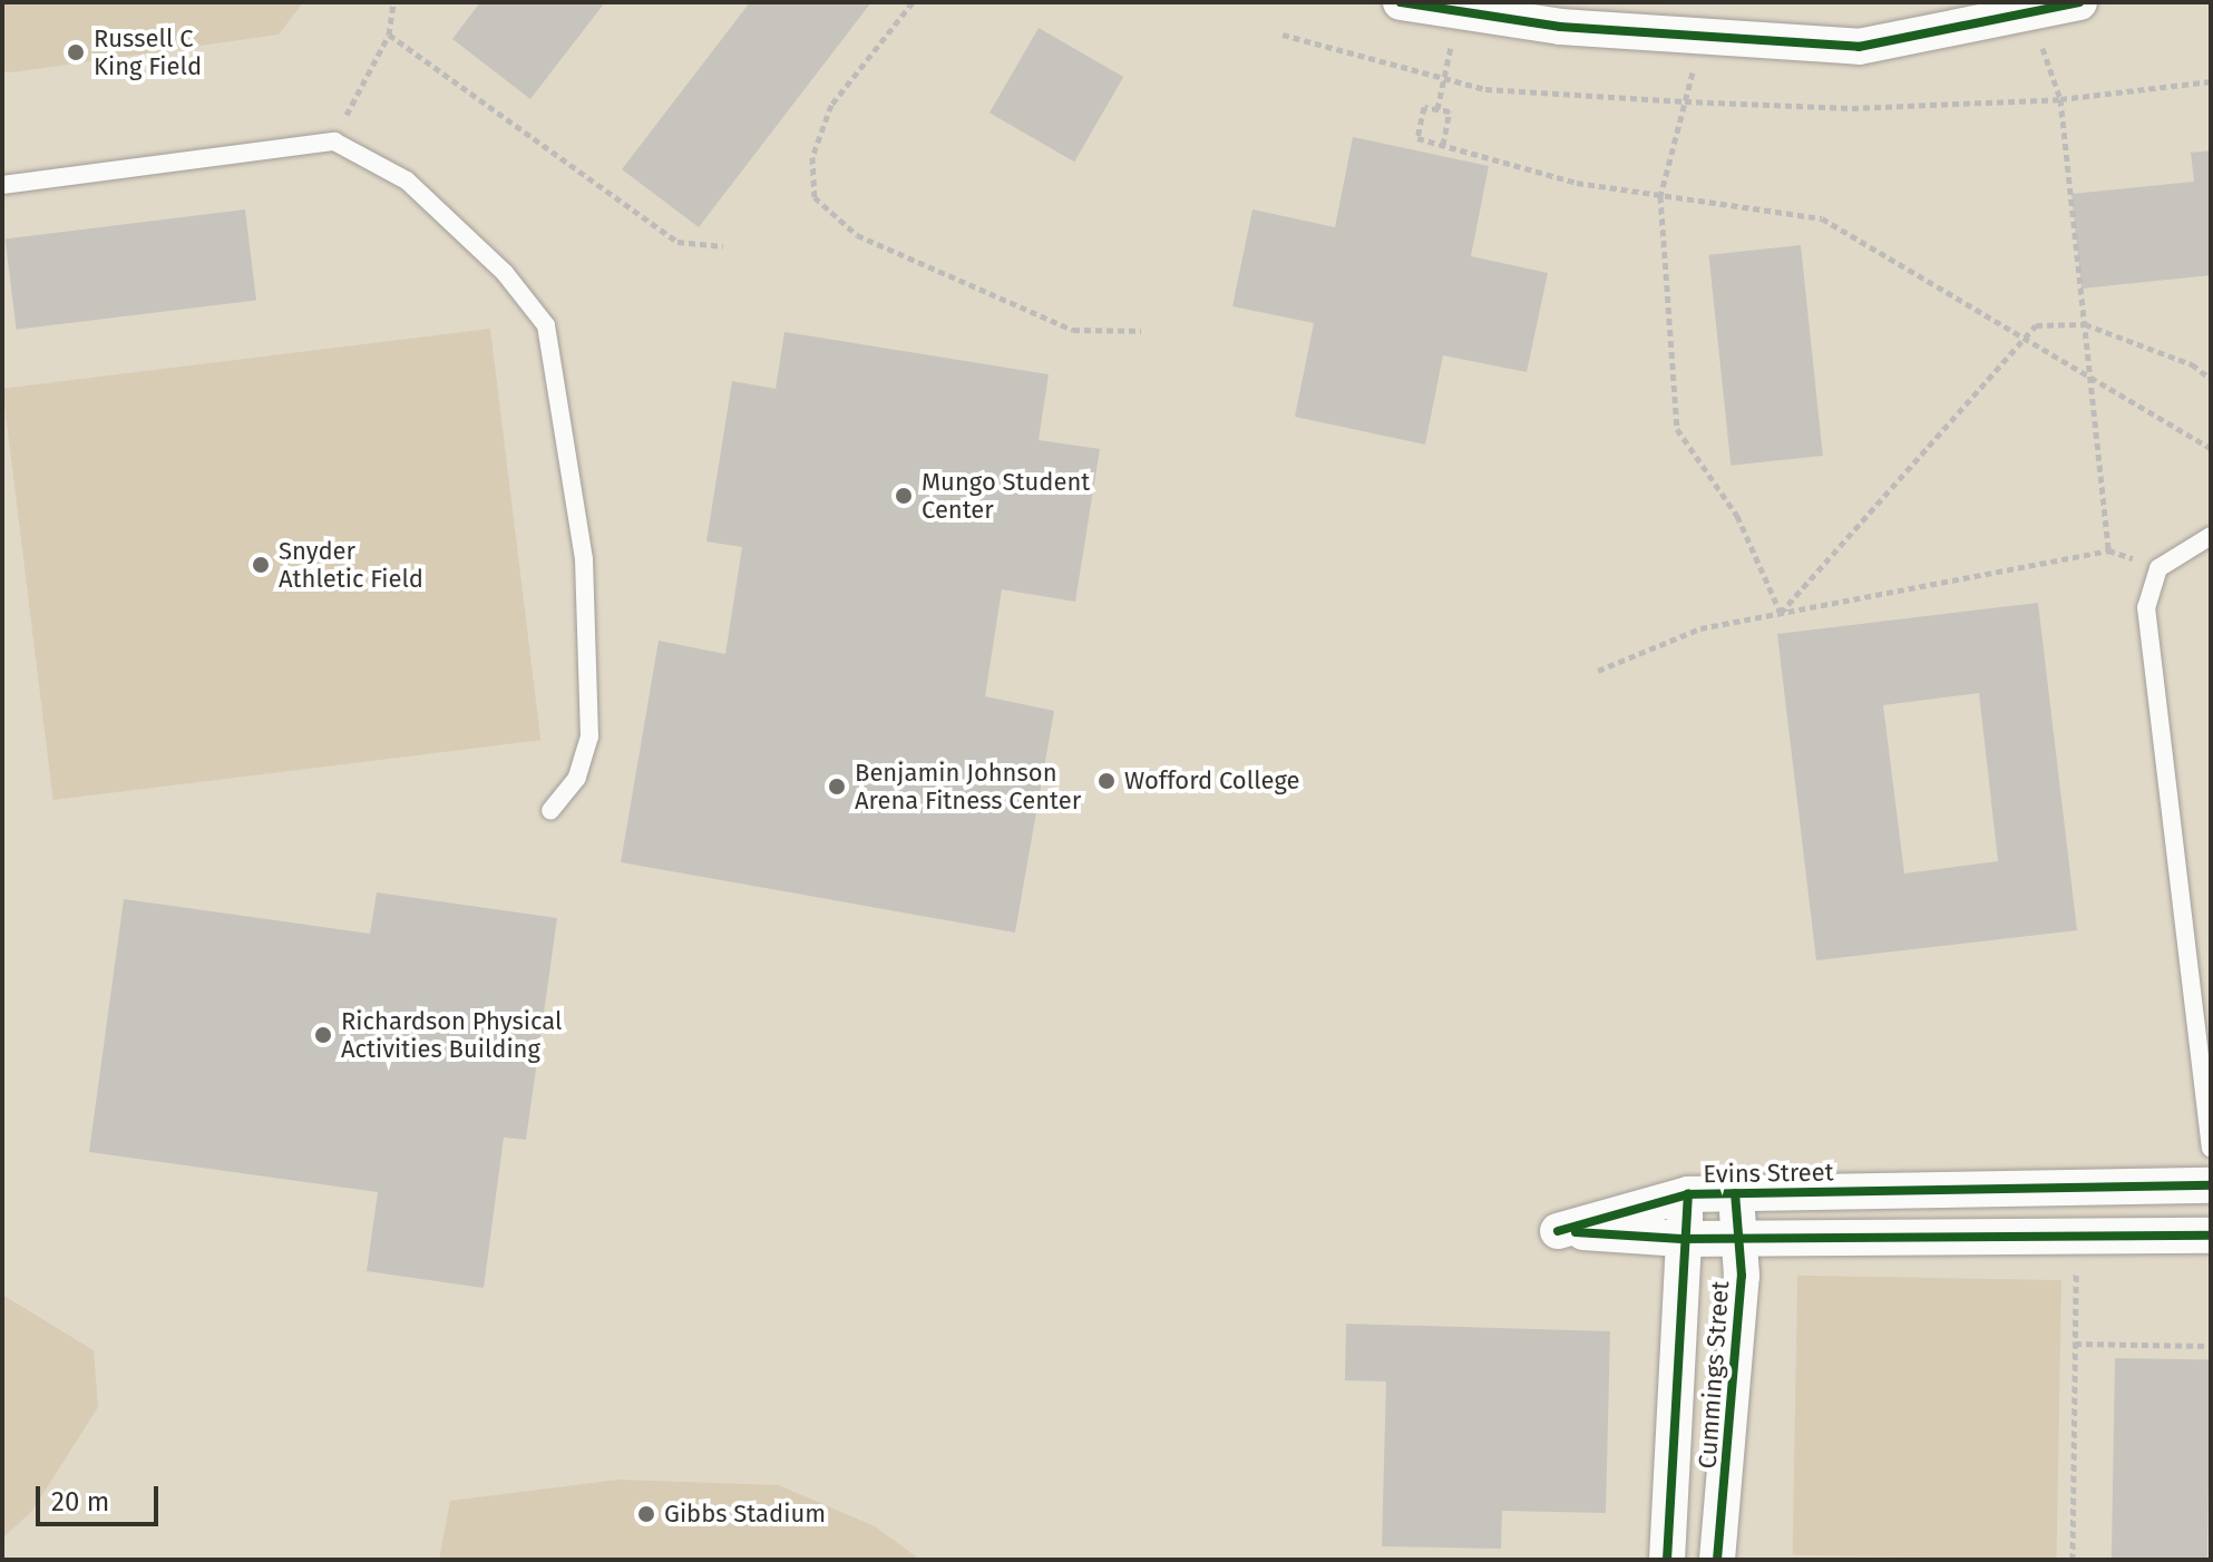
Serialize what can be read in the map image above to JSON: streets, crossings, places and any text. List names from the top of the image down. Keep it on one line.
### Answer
{"streets":{"street":["Evins Street","Cummings Street"]},"crossings":[["Evins Street","Cummings Street"]],"places":["Russell C King Field","Mungo Student Center","Snyder Athletic Field","Wofford College","Benjamin Johnson Arena Fitness Center","Richardson Physical Activities Building","Gibbs Stadium"],"scale_bar":"20 m"}
